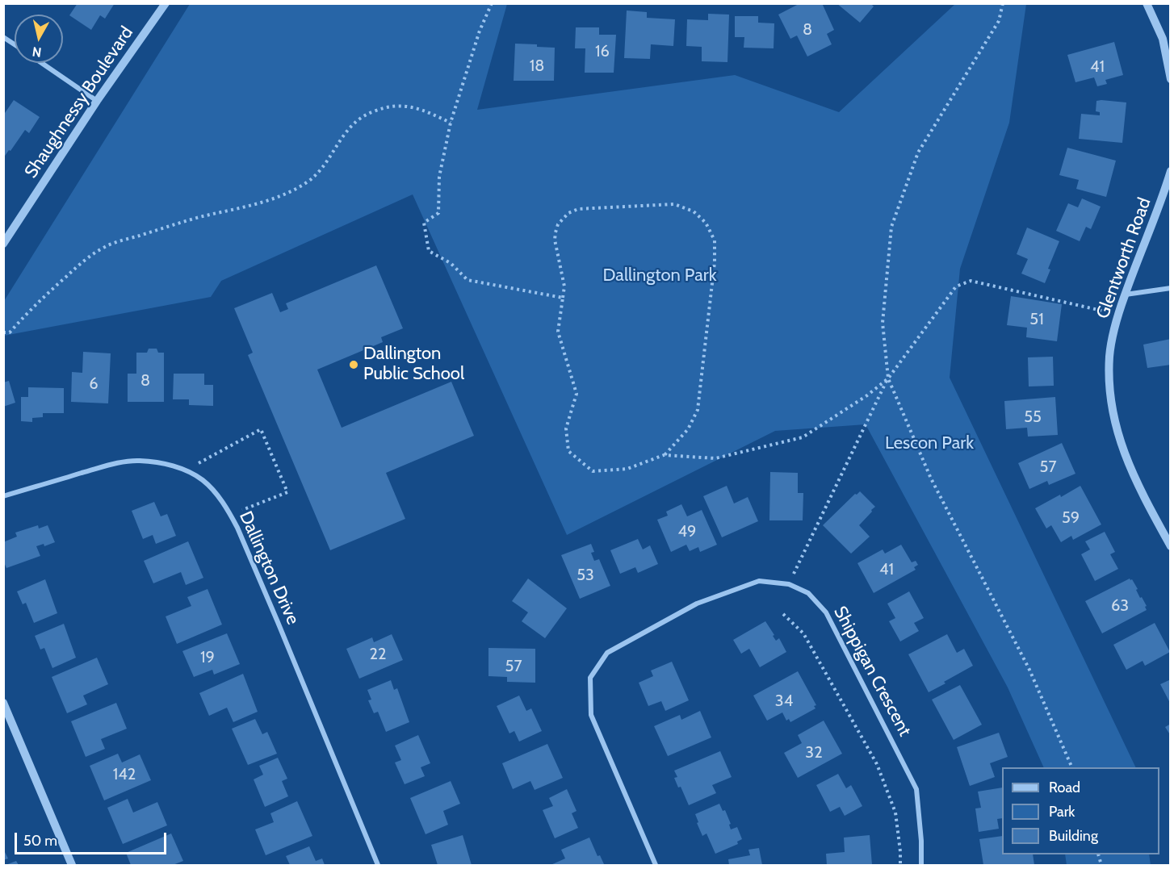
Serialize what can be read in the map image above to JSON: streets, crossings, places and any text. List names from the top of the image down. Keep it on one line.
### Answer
{"streets":{"street":["Shaughnessy Boulevard","Glentworth Road","Dallington Drive","Shippigan Crescent"]},"parks":["Dallington Park","Lescon Park"],"places":["Dallington Public School"],"house_numbers":["8","16","18","41","51","8","6","55","57","59","49","41","53","63","22","19","57","34","32","142"],"legend":["Road","Park","Building"],"scale_bar":"50 m","north":"bottom"}
